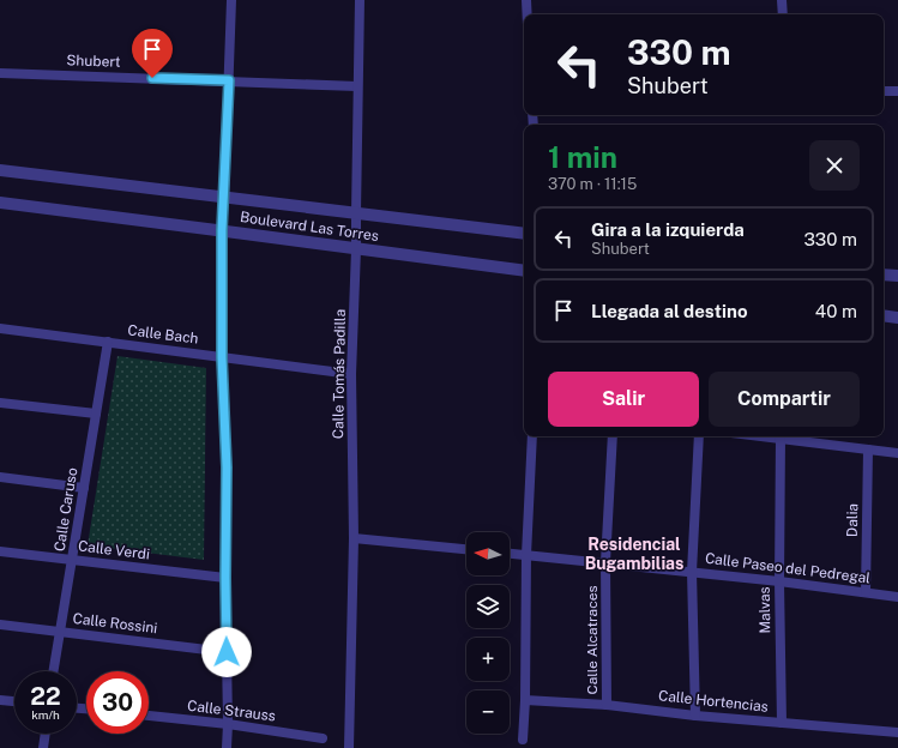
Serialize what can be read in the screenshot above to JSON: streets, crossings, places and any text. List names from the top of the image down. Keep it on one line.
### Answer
{"streets":{"street":["Shubert","Boulevard Las Torres","Calle Bach","Calle Tomás Padilla","Calle Caruso","Dalia","Calle Verdi","Calle Paseo del Pedregal","Malvas","Calle Rossini","Calle Alcatraces","Calle Hortencias","Calle Strauss"]},"crossings":[["Shubert","Calle Tomás Padilla"],["Boulevard Las Torres","Calle Tomás Padilla"],["Calle Bach","Calle Tomás Padilla"],["Calle Bach","Calle Caruso"],["Calle Caruso","Calle Verdi"],["Calle Caruso","Calle Rossini"],["Dalia","Calle Paseo del Pedregal"],["Calle Paseo del Pedregal","Malvas"],["Calle Paseo del Pedregal","Calle Alcatraces"],["Malvas","Calle Hortencias"],["Calle Alcatraces","Calle Hortencias"]],"districts":["Residencial Bugambilias"],"north":"left","page":{"turn":["330 m","Shubert"],"heading":["1 min","370 m · 11:15"],"list":[{"name":"Gira a la izquierda","note":"Shubert","value":"330 m"},{"name":"Llegada al destino","value":"40 m"}],"buttons":["Salir","Compartir"],"map_buttons":["+","−"],"speed":"22 km/h","limit":"30"}}
